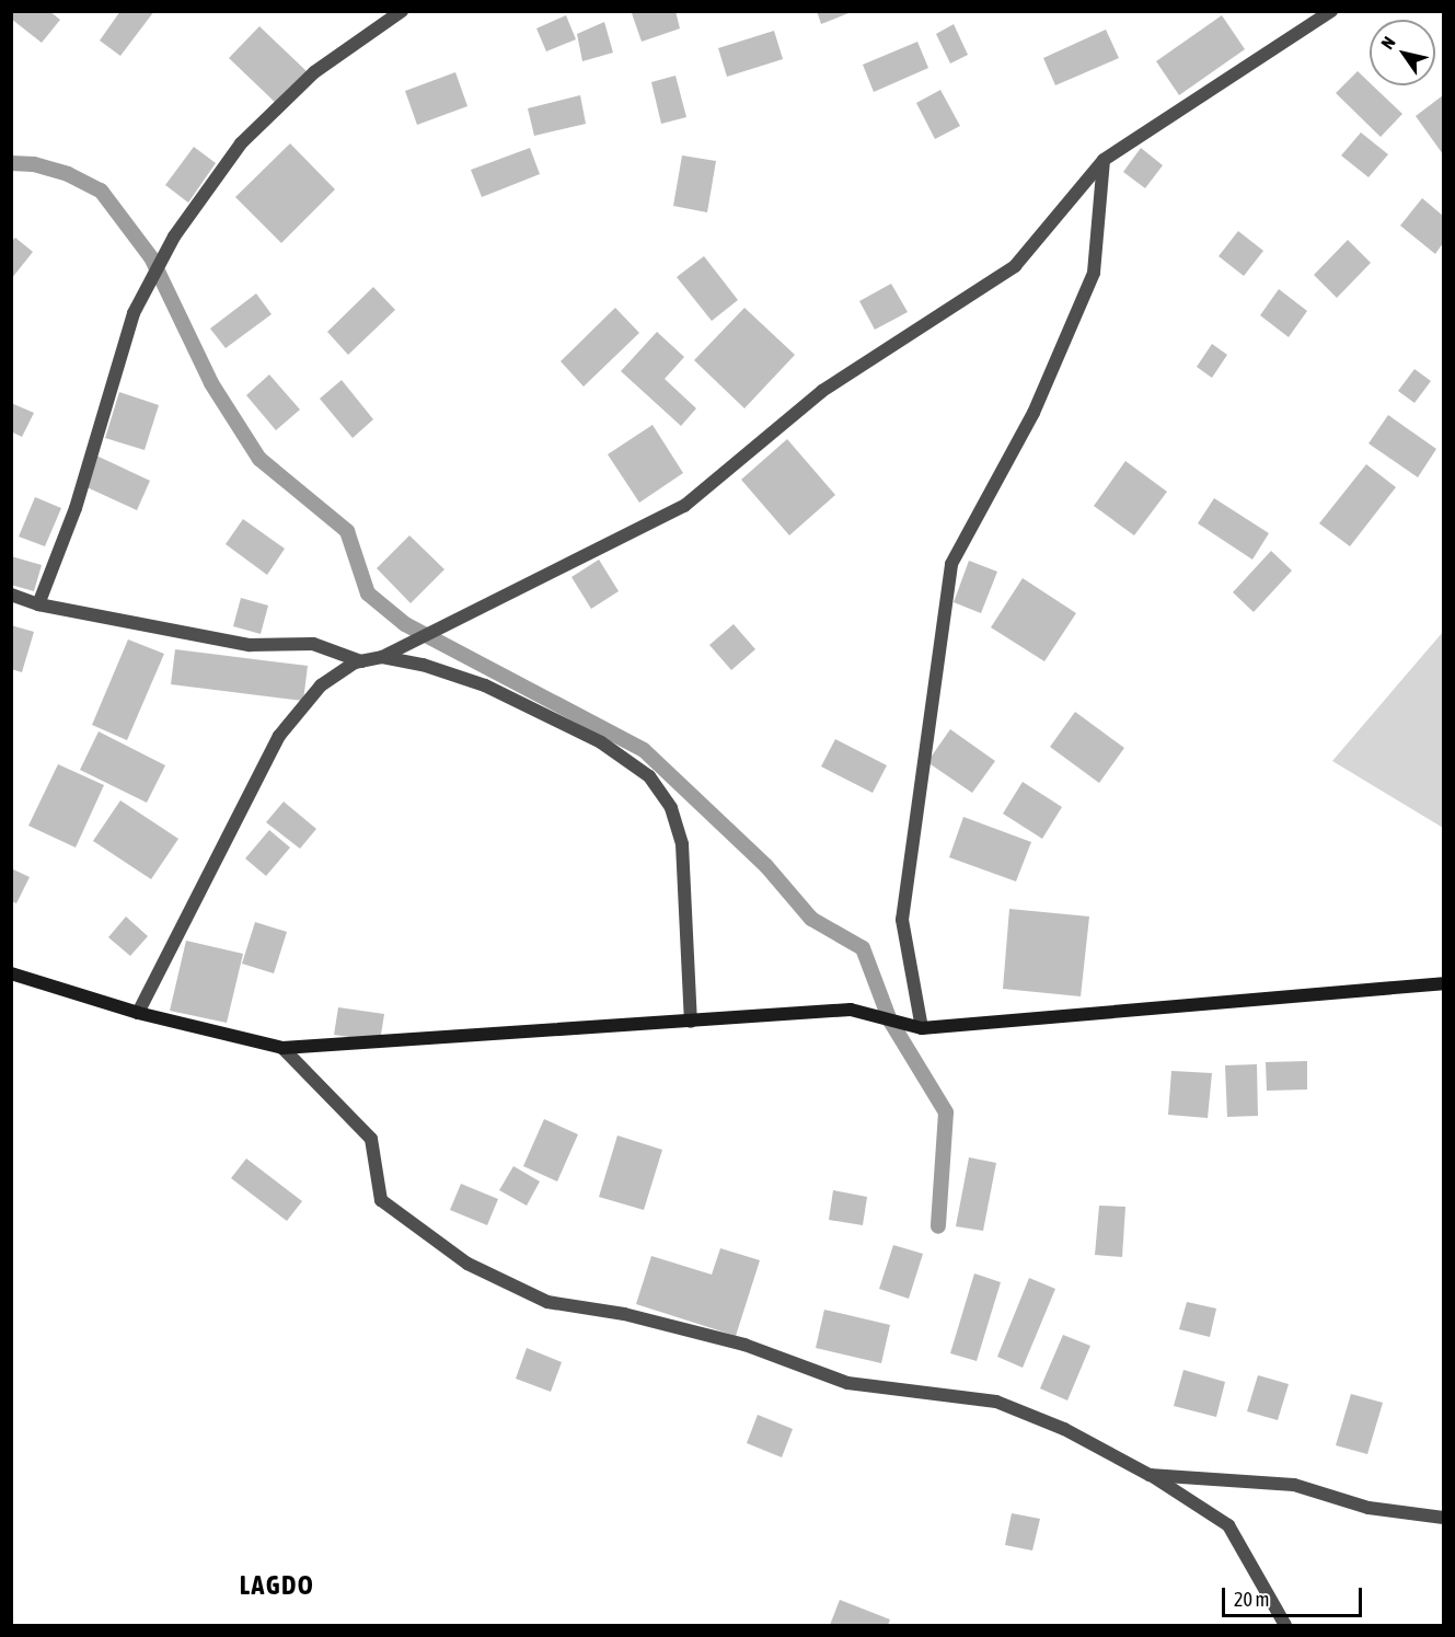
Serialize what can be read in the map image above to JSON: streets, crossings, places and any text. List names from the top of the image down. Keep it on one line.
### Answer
{"districts":["LAGDO"],"scale_bar":"20 m","north":"top left"}
